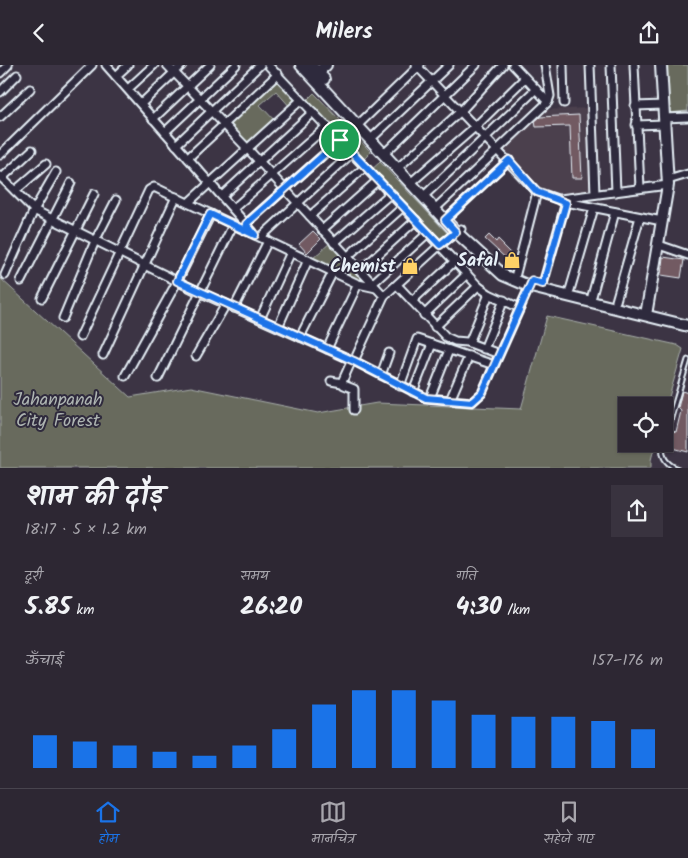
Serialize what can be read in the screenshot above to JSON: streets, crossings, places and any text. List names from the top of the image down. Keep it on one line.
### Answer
{"parks":["Jahanpanah City Forest"],"places":{"shop":["Safal","Chemist"]},"page":{"header":"Milers","heading":["शाम की दौड़","18:17 · 5 × 1.2 km"],"stats":[["दूरी","5.85 km"],["समय","26:20"],["गति","4:30 /km"]],"chart":["ऊँचाई","157–176 m"],"tabs":["होम","मानचित्र","सहेजे गए"]}}
